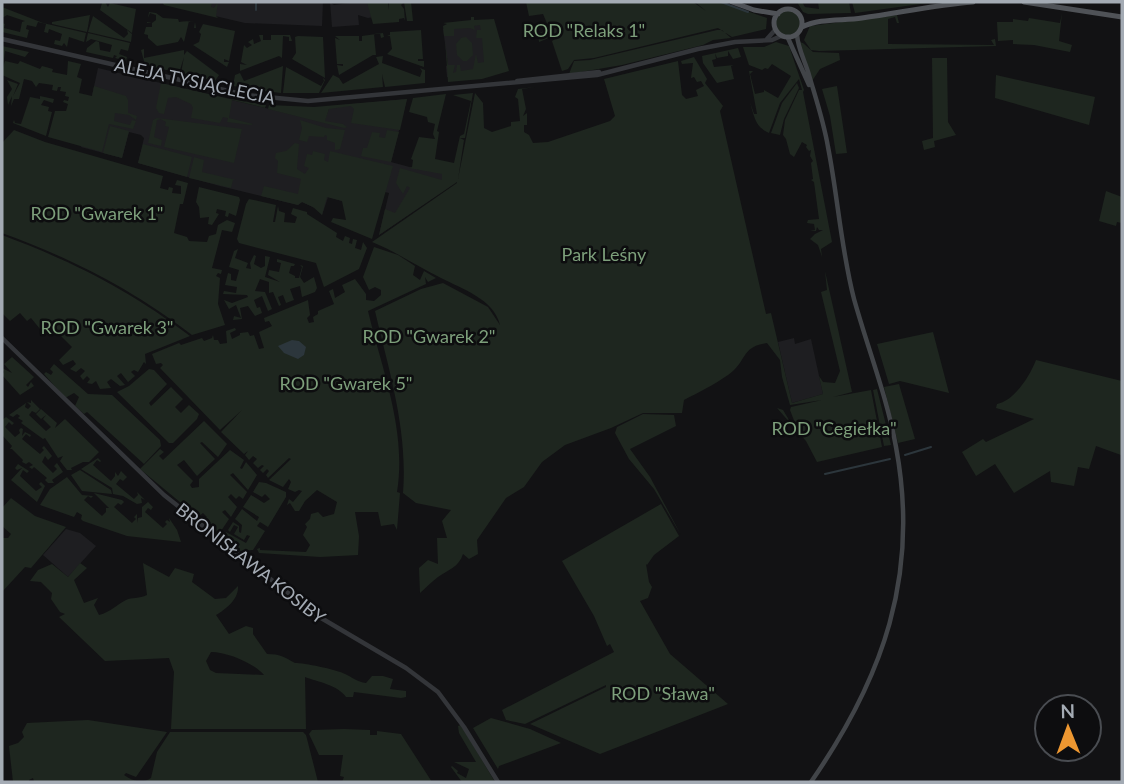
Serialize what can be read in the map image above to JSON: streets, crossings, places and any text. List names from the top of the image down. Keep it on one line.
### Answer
{"streets":{"street":["ALEJA TYSIĄCLECIA","BRONISŁAWA KOSIBY"]},"parks":["ROD \"Relaks 1\"","ROD \"Gwarek 1\"","Park Leśny","ROD \"Gwarek 3\"","ROD \"Gwarek 2\"","ROD \"Gwarek 5\"","ROD \"Cegiełka\"","ROD \"Sława\""],"north":"top"}
